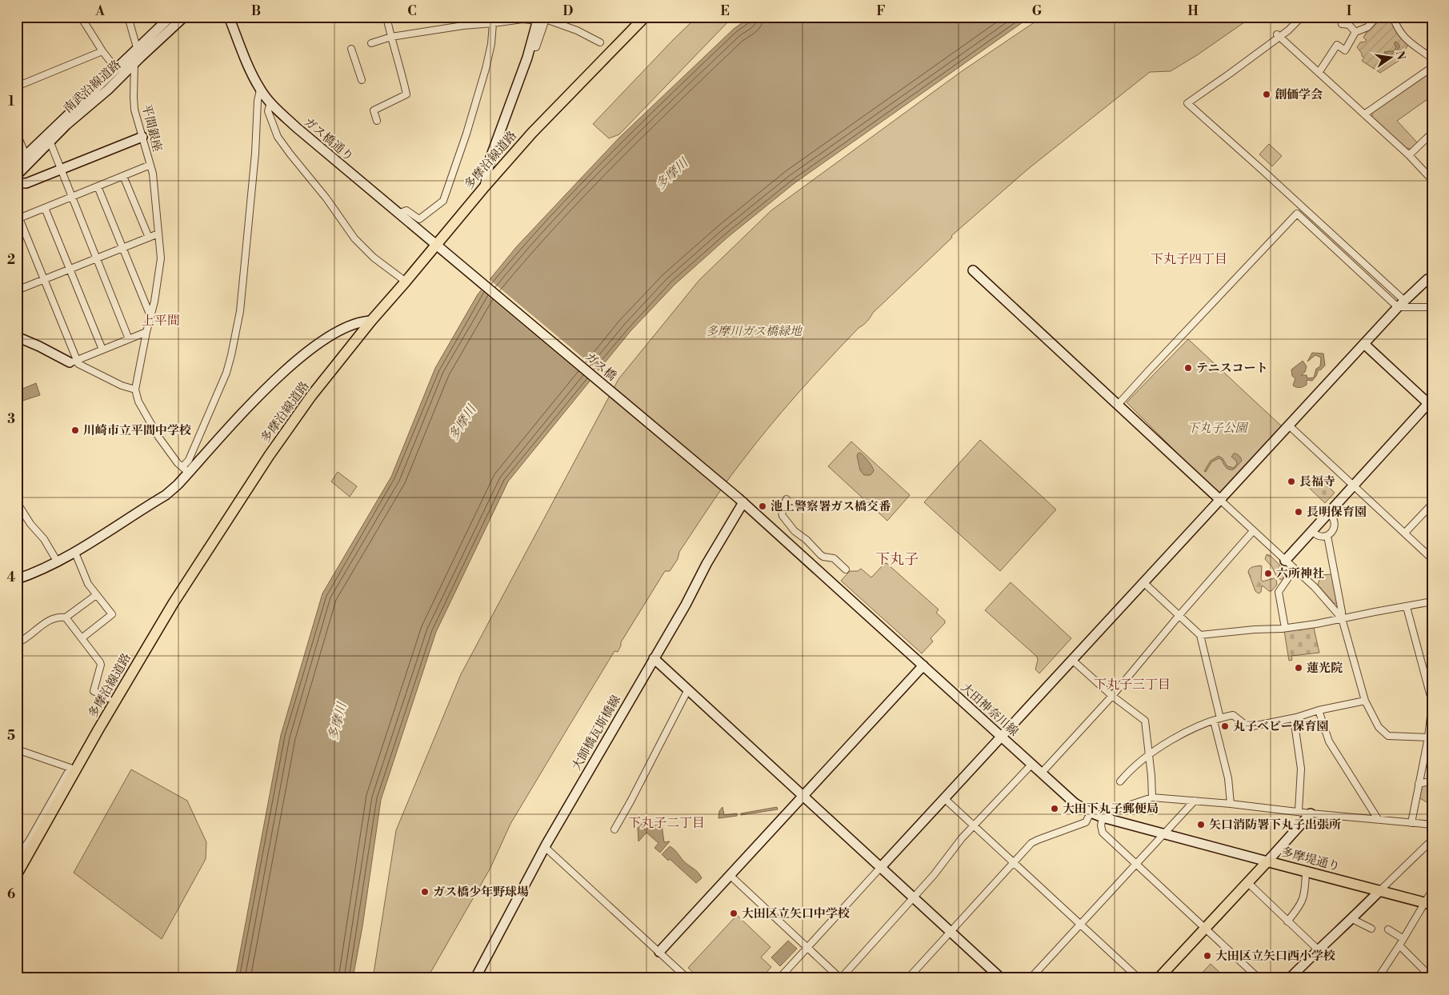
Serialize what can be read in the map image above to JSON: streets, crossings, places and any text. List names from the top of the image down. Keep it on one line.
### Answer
{"streets":{"main road":["多摩沿線道路","多摩堤通り"],"street":["南武沿線道路","平間銀座","ガス橋通り","ガス橋","大田神奈川線","大師橋瓦斯橋線"]},"crossings":[["南武沿線道路","平間銀座"],["ガス橋通り","多摩沿線道路"],["ガス橋通り","ガス橋"],["ガス橋","大田神奈川線"],["ガス橋","大師橋瓦斯橋線"],["大田神奈川線","大師橋瓦斯橋線"],["大田神奈川線","多摩堤通り"]],"districts":["下丸子四丁目","上平間","下丸子","下丸子三丁目","下丸子二丁目"],"water":["多摩川"],"parks":["多摩川ガス橋緑地","下丸子公園"],"places":["創価学会","テニスコート","川崎市立平間中学校","長福寺","池上警察署ガス橋交番","長明保育園","六所神社","蓮光院","丸子ベビー保育園","大田下丸子郵便局","矢口消防署下丸子出張所","ガス橋少年野球場","大田区立矢口中学校","大田区立矢口西小学校"],"north":"right","grid":{"columns":["A","B","C","D","E","F","G","H","I"],"rows":["1","2","3","4","5","6"]}}
